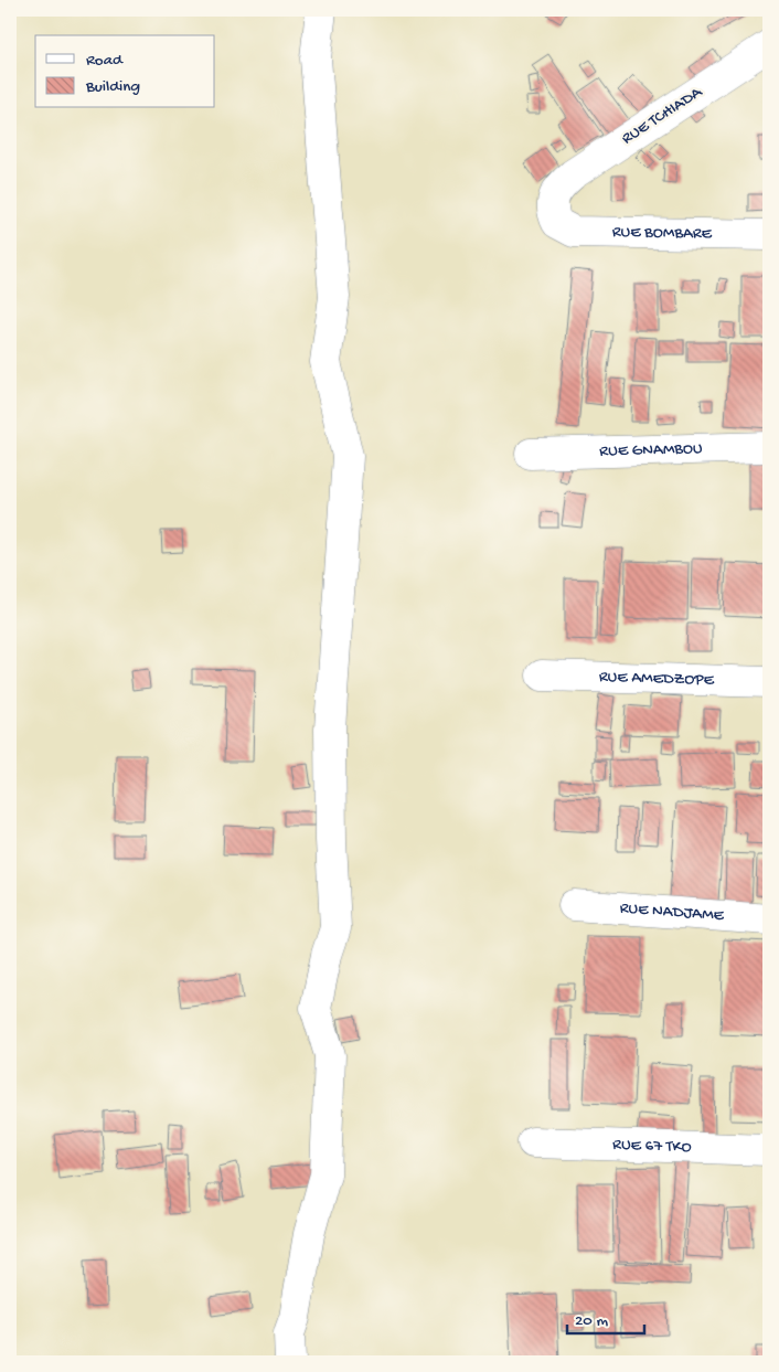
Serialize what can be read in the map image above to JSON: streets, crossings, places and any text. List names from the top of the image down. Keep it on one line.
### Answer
{"streets":{"street":["RUE TCHIADA","RUE BOMBARE","RUE GNAMBOU","RUE AMEDZOPE","RUE NADJAME","RUE 67 TKO"]},"crossings":[["RUE TCHIADA","RUE BOMBARE"]],"legend":["Road","Building"],"scale_bar":"20 m"}
